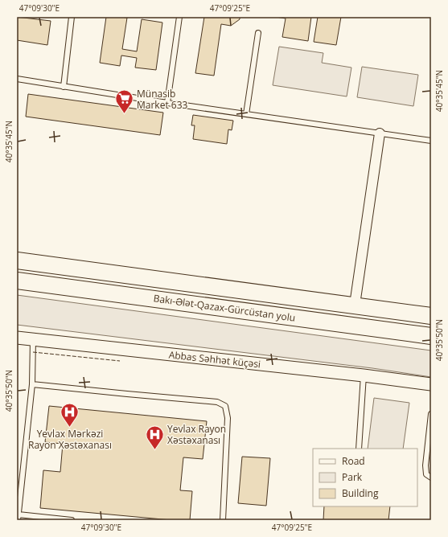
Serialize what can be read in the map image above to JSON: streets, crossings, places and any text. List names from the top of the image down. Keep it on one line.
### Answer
{"streets":{"highway":["Bakı-Ələt-Qazax-Gürcüstan yolu"],"street":["Abbas Səhhət küçəsi"]},"places":{"supermarket":["Münasib Market 633"],"hospital":["Yevlax Mərkəzi Rayon Xəstəxanası","Yevlax Rayon Xəstəxanası"]},"legend":["Road","Park","Building"],"coordinates":["47°09'30\"E","47°09'25\"E","40°35'45\"N","40°35'50\"N"]}
